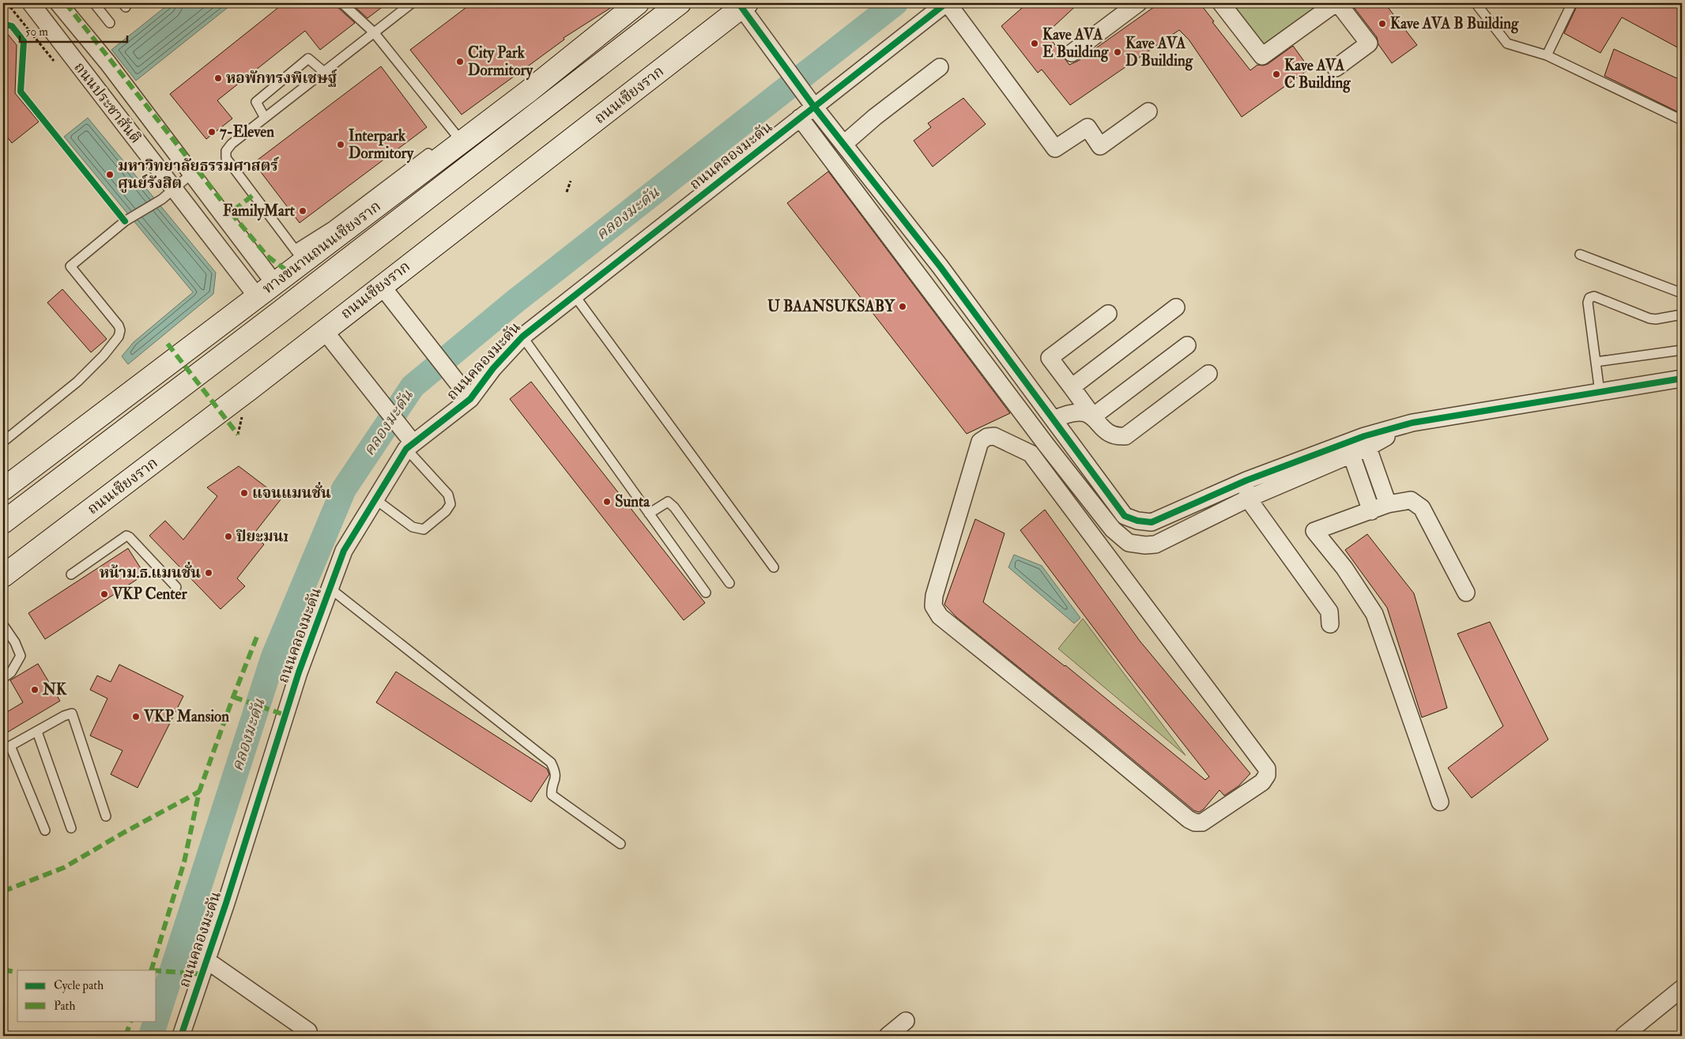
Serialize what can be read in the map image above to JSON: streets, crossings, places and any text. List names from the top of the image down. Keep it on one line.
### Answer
{"streets":{"main road":["ถนนเชียงราก","ทางขนานถนนเชียงราก"],"street":["ถนนประชาสันติ","ถนนคลองมะดัน"]},"crossings":[["ถนนประชาสันติ","ทางขนานถนนเชียงราก"]],"water":["คลองมะดัน"],"places":["Kave AVA B Building","Kave AVA E Building","Kave AVA D Building","City Park Dormitory","Kave AVA C Building","หอพักทรงพิเชษฐ์","7-Eleven","Interpark Dormitory","มหาวิทยาลัยธรรมศาสตร์ ศูนย์รังสิต","FamilyMart","U BAANSUKSABY","แจนแมนชั่น","Sunta","ปิยะมน1","หน้าม.ธ.แมนชั่น","VKP Center","NK","VKP Mansion"],"legend":["Cycle path","Path"],"scale_bar":"50 m"}
